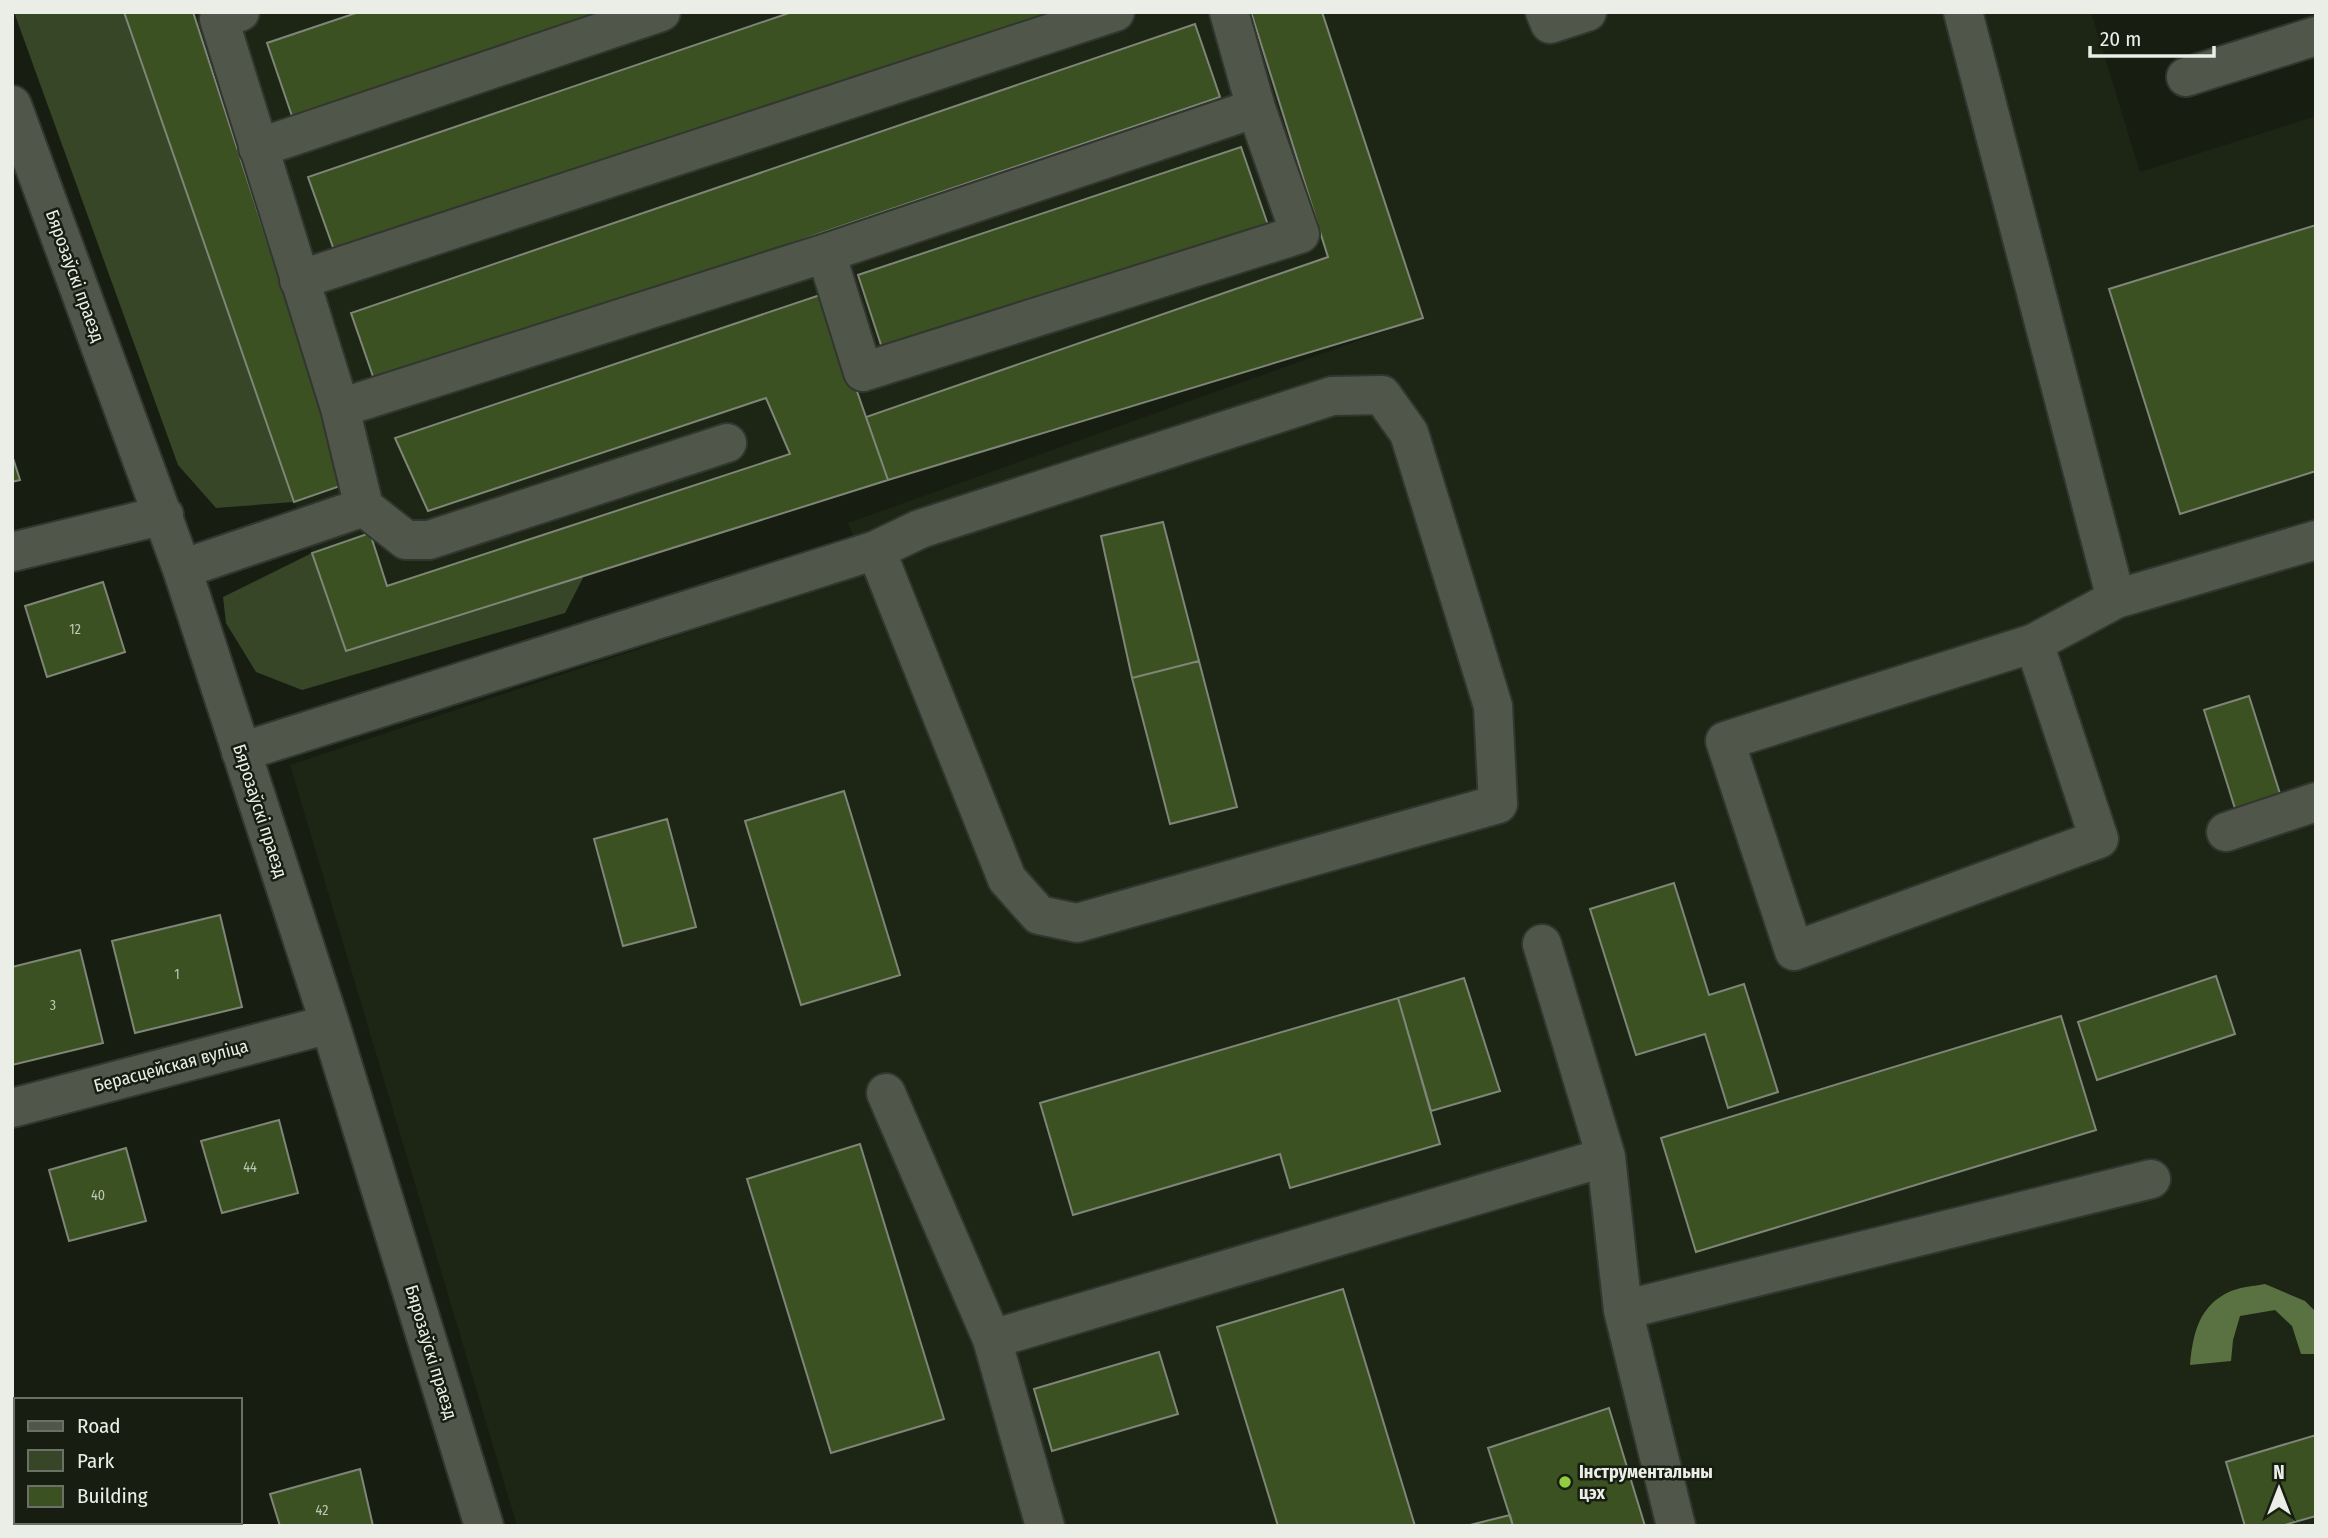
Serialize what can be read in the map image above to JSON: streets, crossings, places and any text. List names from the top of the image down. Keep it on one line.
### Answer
{"streets":{"street":["Бярозаўскі праезд","Берасцейская вуліца"]},"crossings":[["Бярозаўскі праезд","Берасцейская вуліца"]],"places":["Інструментальны цэх"],"house_numbers":["12","1","3","44","40","42"],"legend":["Road","Park","Building"],"scale_bar":"20 m","north":"top"}
